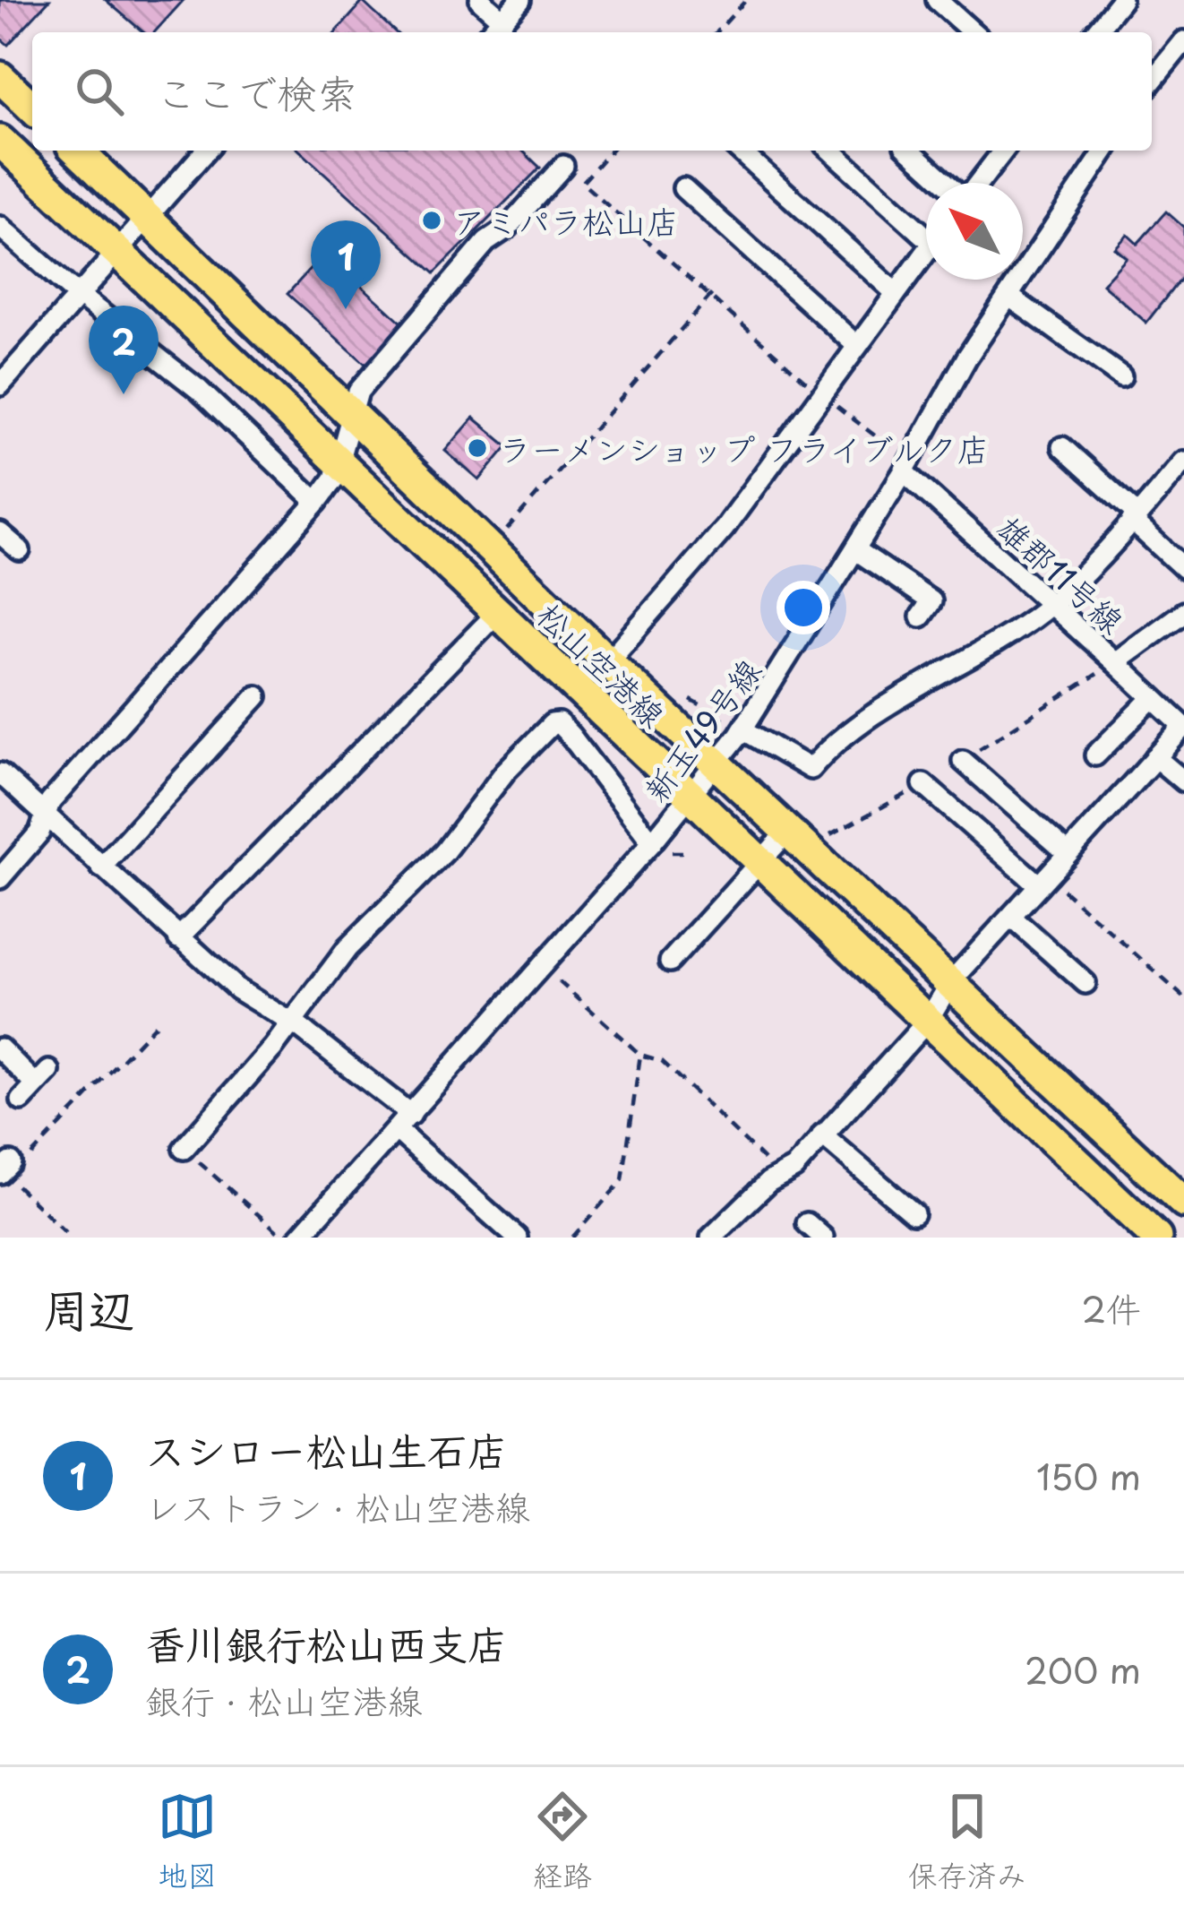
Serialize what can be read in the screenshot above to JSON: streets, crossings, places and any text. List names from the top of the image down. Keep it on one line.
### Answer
{"streets":{"main road":["松山空港線"],"street":["雄郡11号線","新玉49号線"]},"crossings":[["雄郡11号線","新玉49号線"],["松山空港線","新玉49号線"]],"places":["アミパラ松山店","ラーメンショップ フライブルク店"],"north":"top left","page":{"search":"ここで検索","pins":["1","2"],"heading":["周辺","2件"],"list":[{"mark":"1","name":"スシロー松山生石店","note":"レストラン · 松山空港線","value":"150 m"},{"mark":"2","name":"香川銀行松山西支店","note":"銀行 · 松山空港線","value":"200 m"}],"nav":["地図","経路","保存済み"]}}
